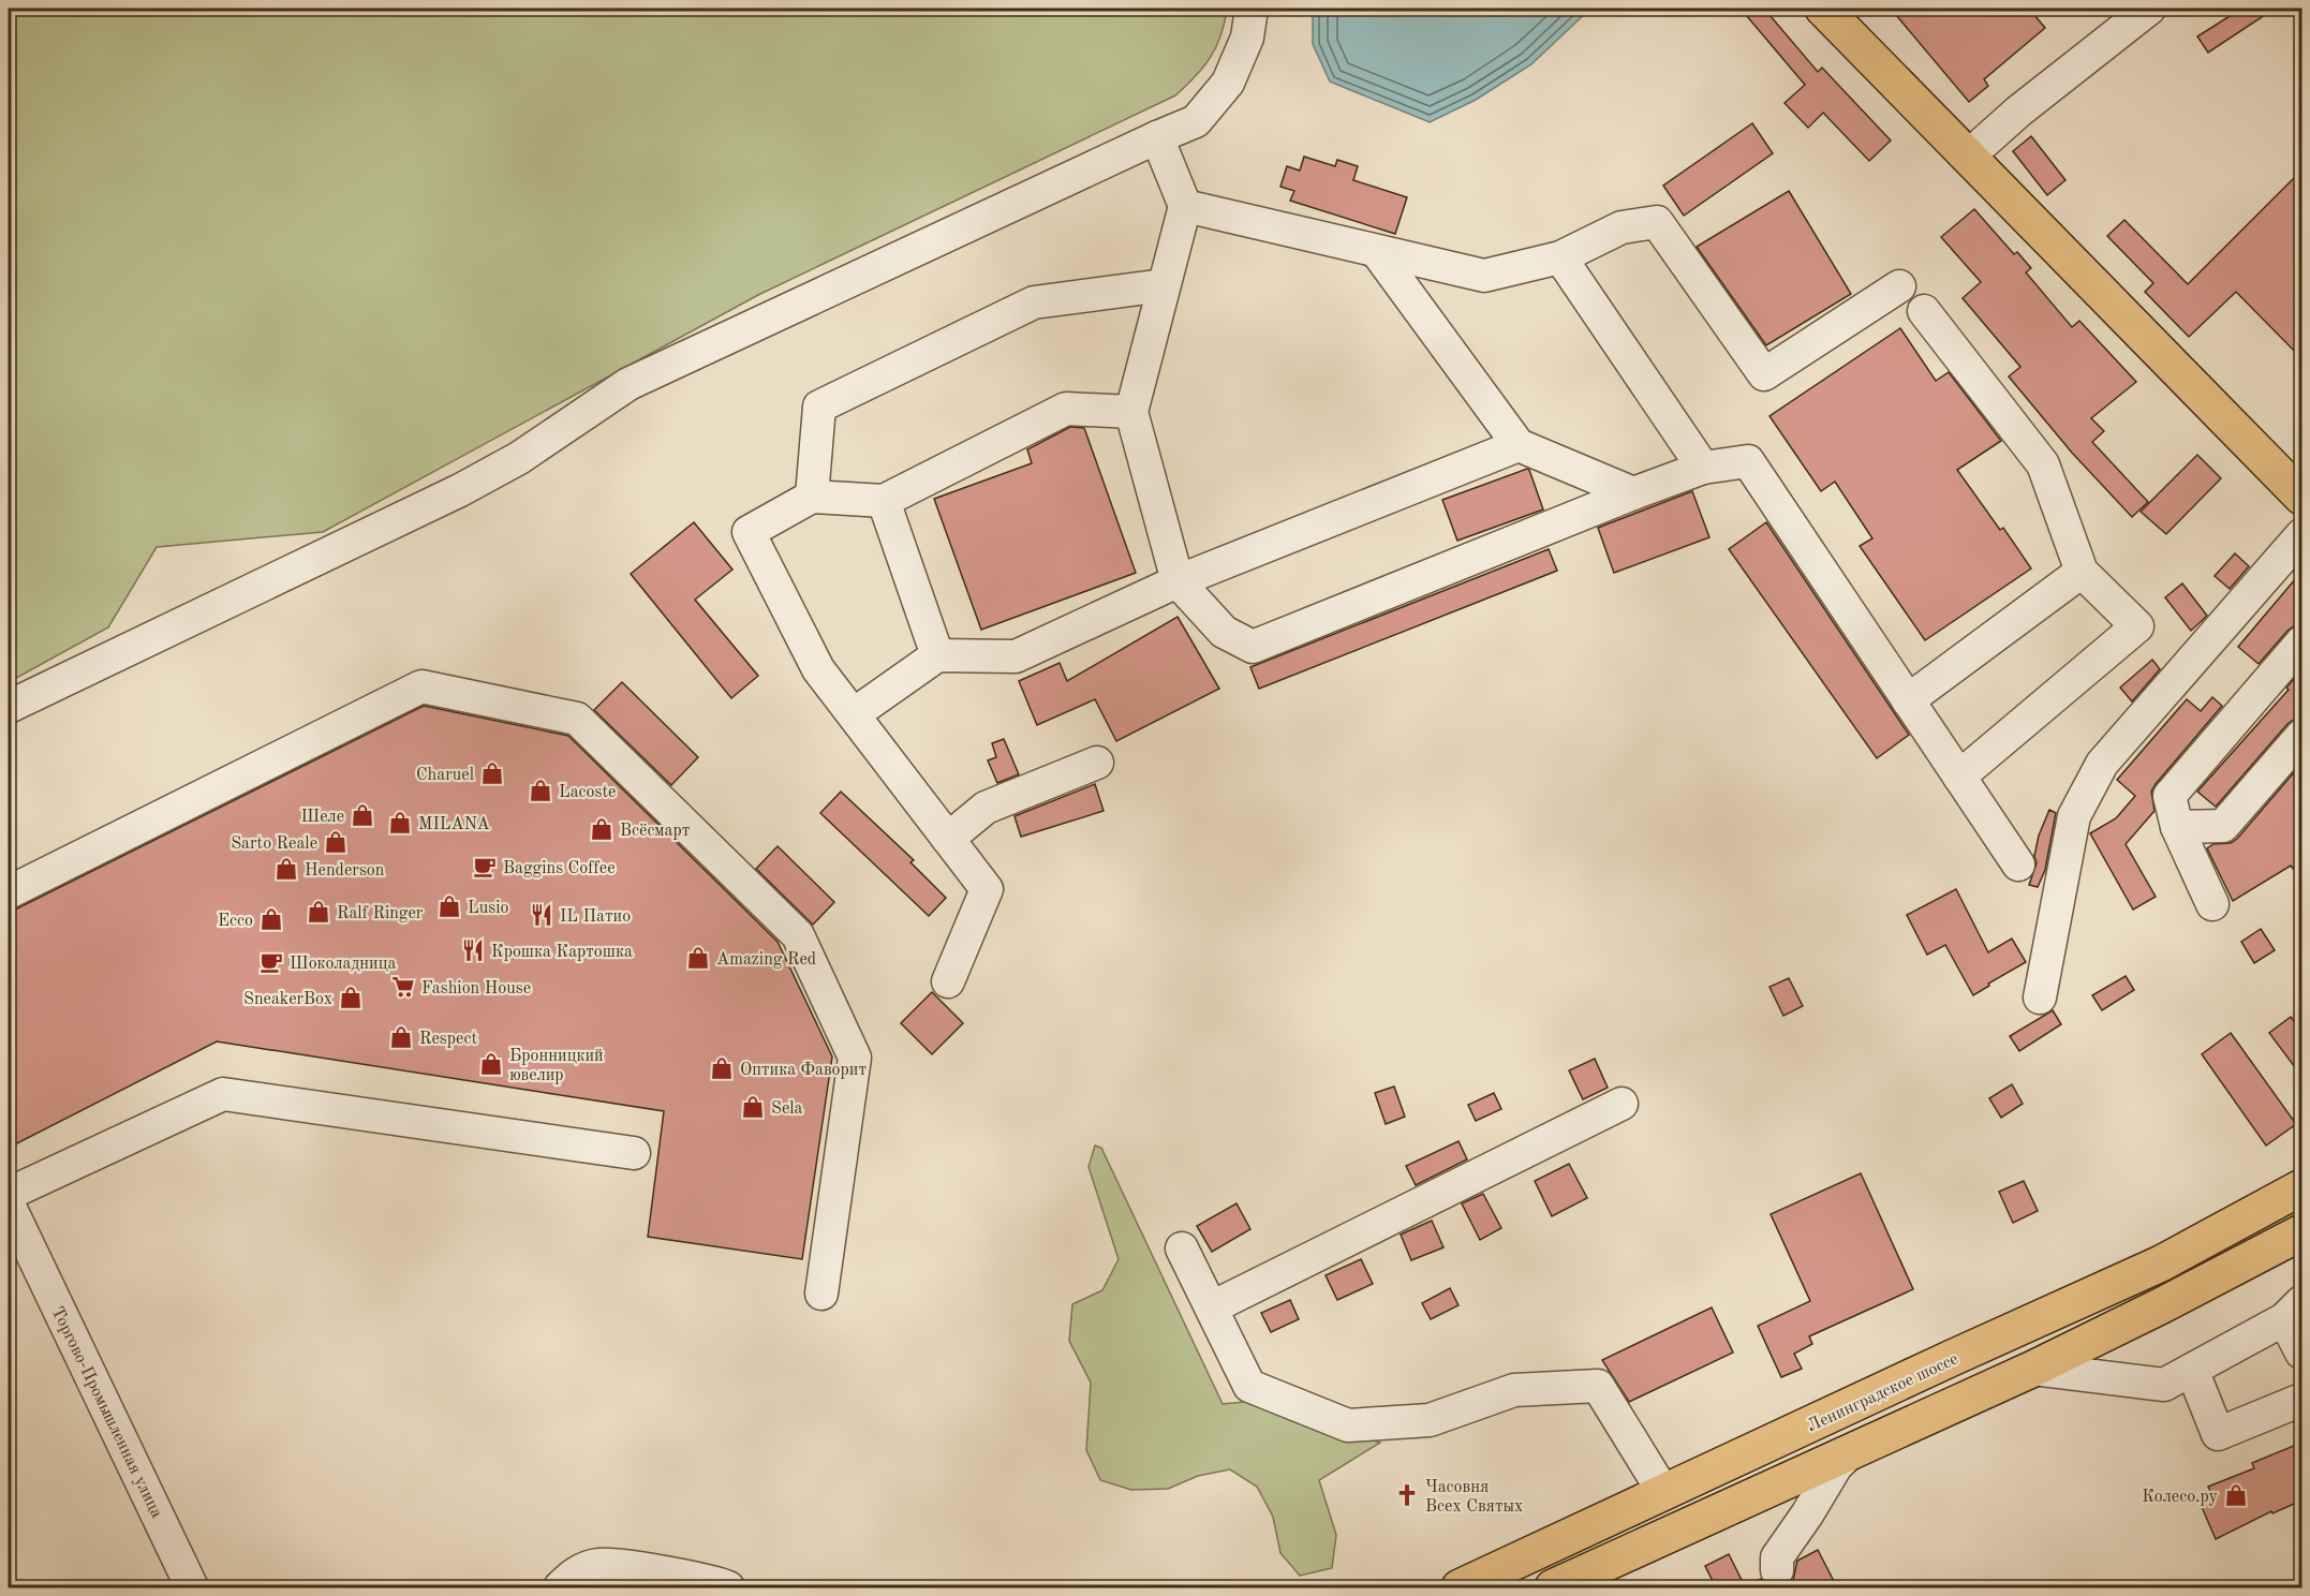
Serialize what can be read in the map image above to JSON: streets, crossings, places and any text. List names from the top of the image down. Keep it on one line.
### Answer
{"streets":{"main road":["Ленинградское шоссе"],"street":["Торгово-Промышленная улица"]},"places":{"shop":["Charuel","Lacoste","Шеле","MILANA","Всёсмарт","Sarto Reale","Henderson","Lusio","Ralf Ringer","Ecco","Amazing Red","SneakerBox","Respect","Бронницкий ювелир","Оптика Фаворит","Sela","Колесо.ру"],"cafe":["Baggins Coffee","Шоколадница"],"restaurant":["IL Патио","Крошка Картошка"],"supermarket":["Fashion House"],"church":["Часовня Всех Святых"]}}
